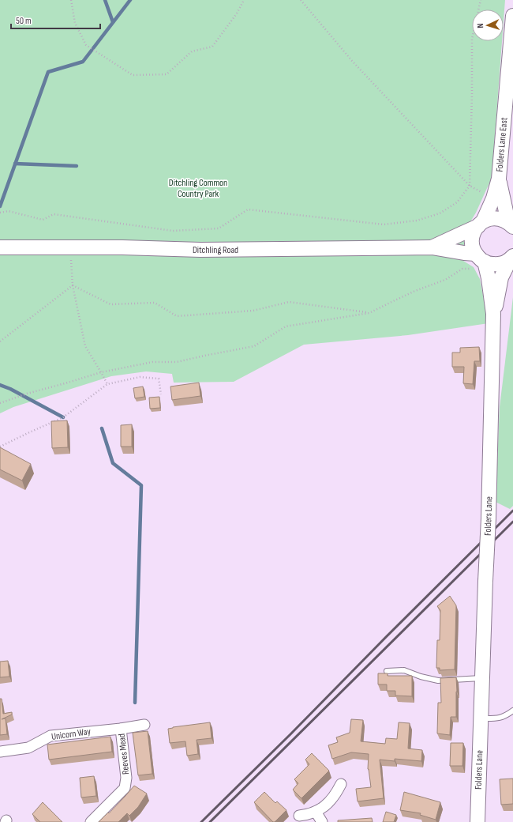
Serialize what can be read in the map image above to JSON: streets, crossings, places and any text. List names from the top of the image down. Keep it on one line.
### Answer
{"streets":{"main road":["Folders Lane East","Ditchling Road","Folders Lane"],"street":["Unicorn Way","Reeves Mead"]},"crossings":[["Folders Lane East","Ditchling Road"],["Folders Lane East","Folders Lane"],["Ditchling Road","Folders Lane"],["Unicorn Way","Reeves Mead"]],"parks":["Ditchling Common Country Park"],"scale_bar":"50 m","north":"left"}
